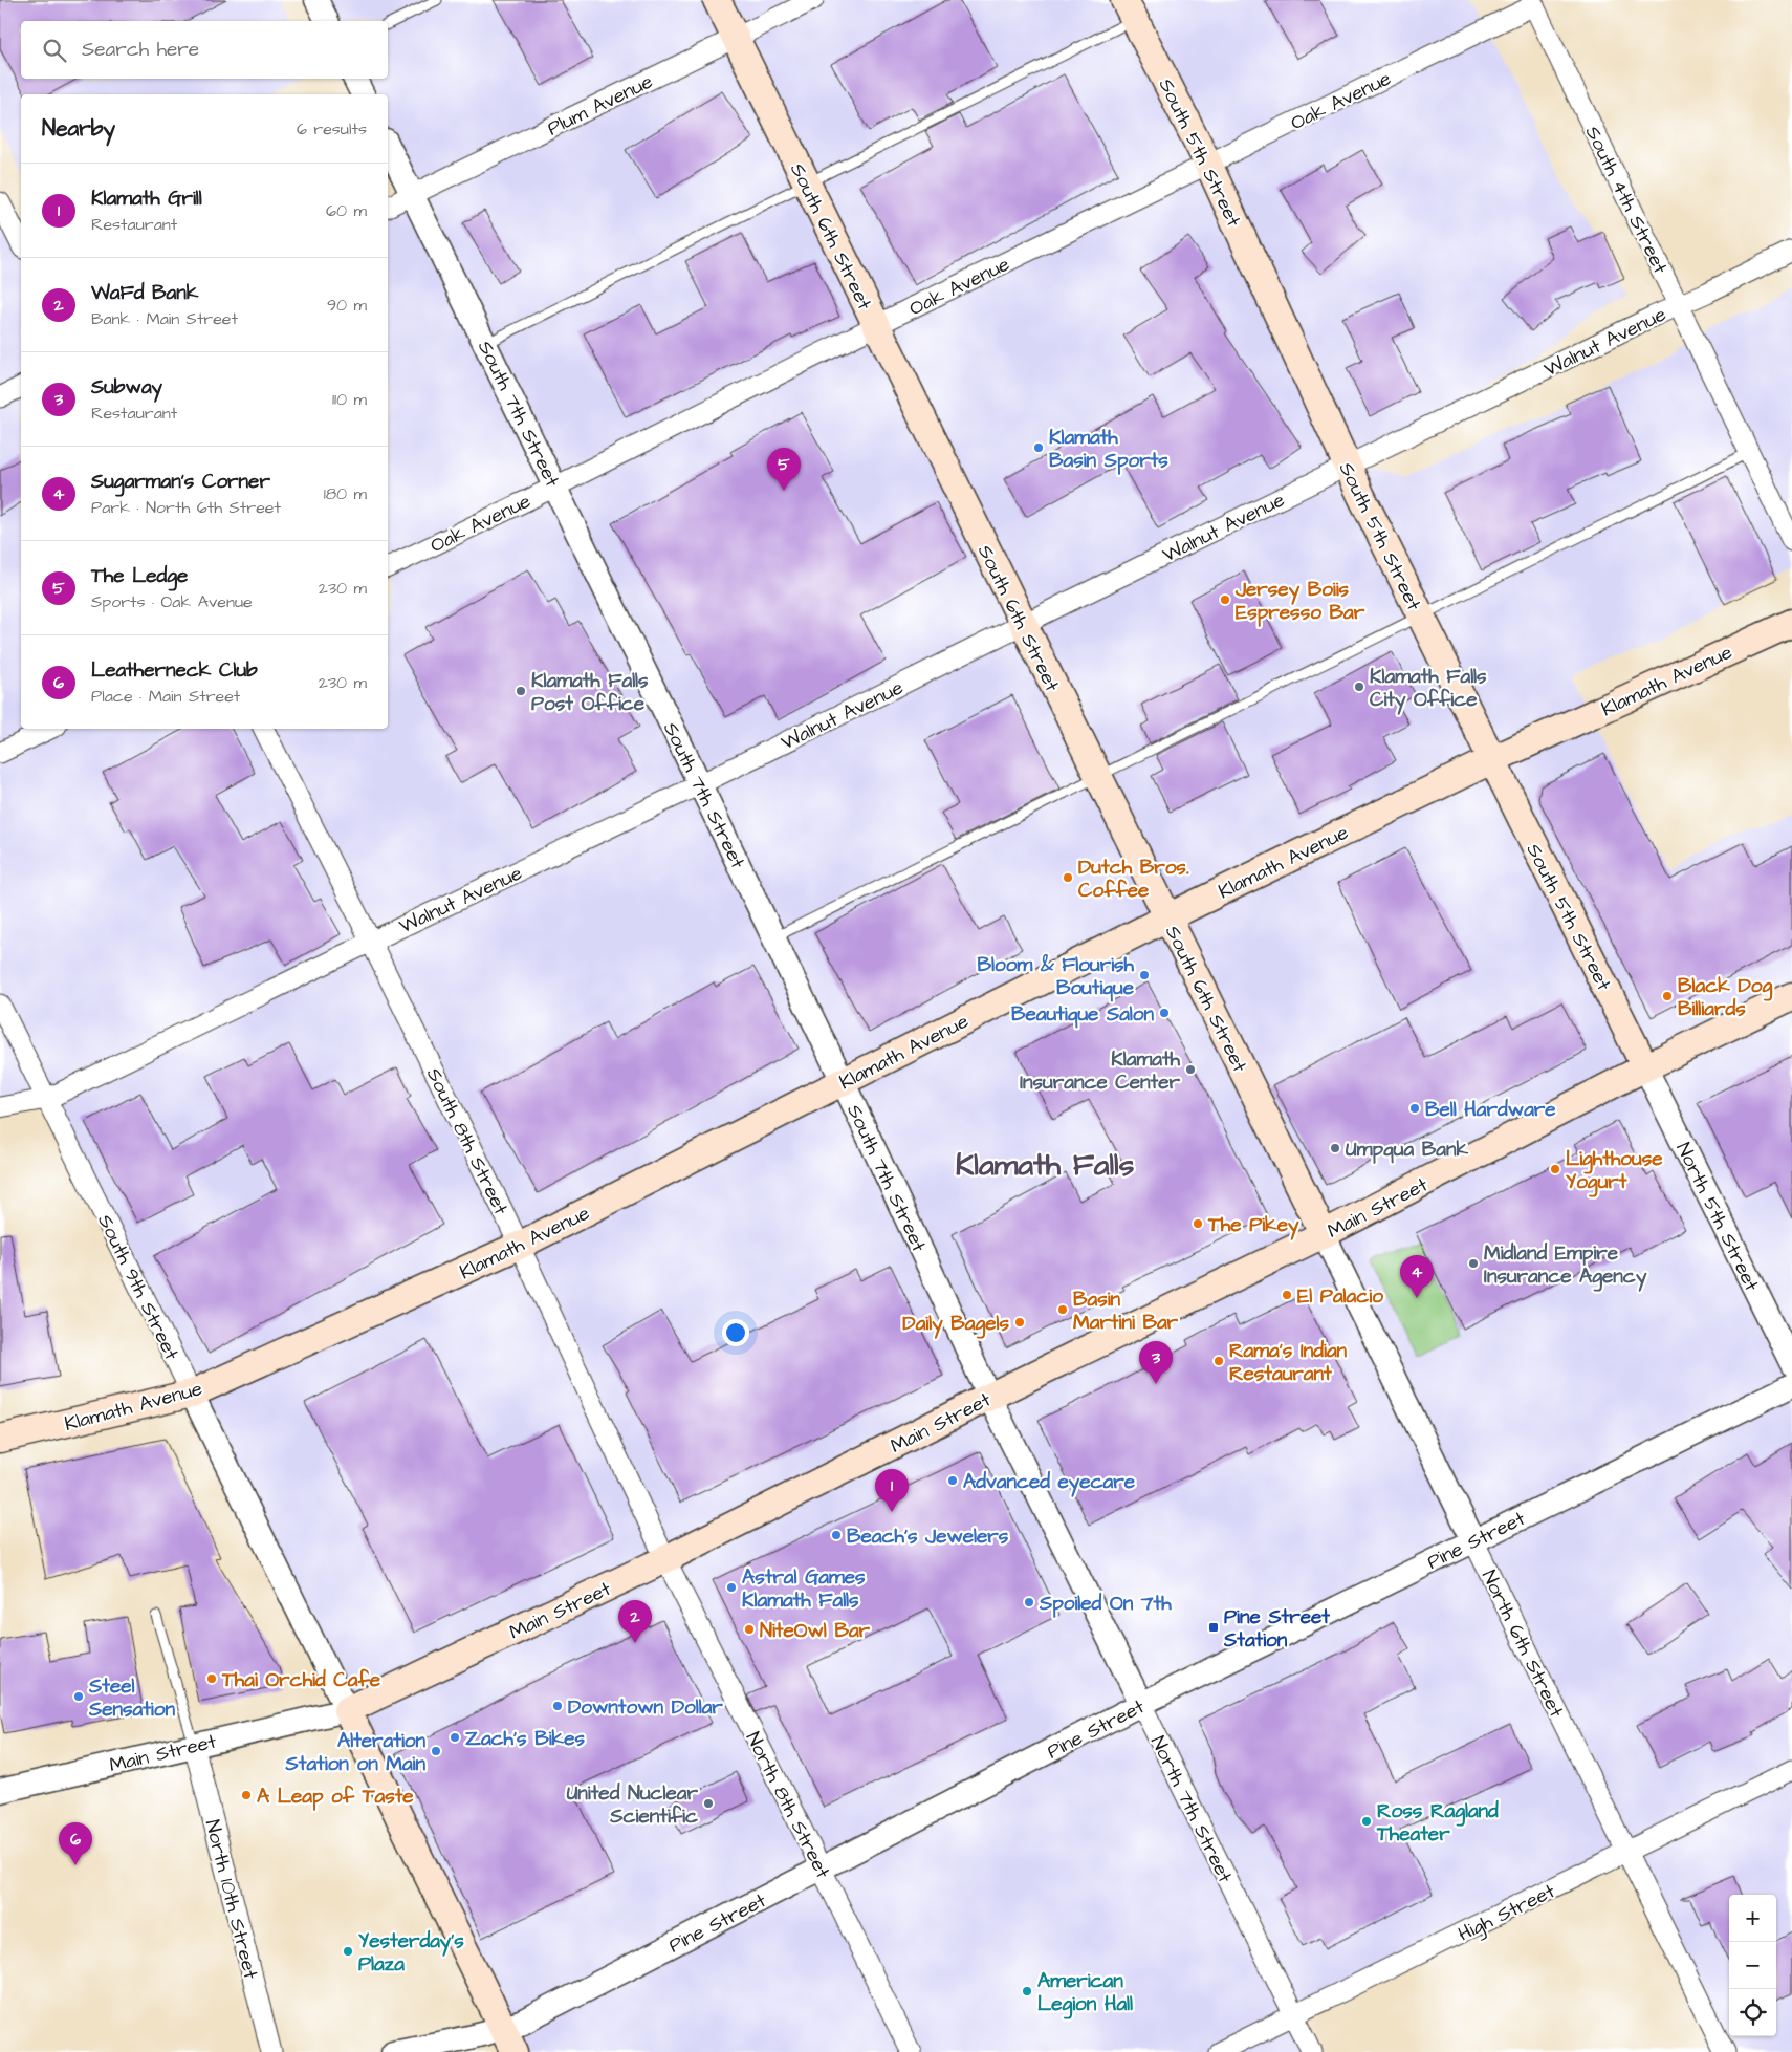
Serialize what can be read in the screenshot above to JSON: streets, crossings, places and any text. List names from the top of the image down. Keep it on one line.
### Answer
{"streets":{"main road":["South 5th Street","South 6th Street","Klamath Avenue","Main Street"],"street":["Oak Avenue","Plum Avenue","South 4th Street","Walnut Avenue","South 7th Street","South 8th Street","North 5th Street","South 9th Street","Pine Street","North 6th Street","North 8th Street","North 7th Street","North 10th Street","High Street"]},"crossings":[["Oak Avenue","South 5th Street"],["Oak Avenue","South 4th Street"],["Oak Avenue","South 6th Street"],["Oak Avenue","South 7th Street"],["Plum Avenue","South 6th Street"],["Plum Avenue","South 7th Street"],["South 5th Street","Walnut Avenue"],["South 5th Street","Klamath Avenue"],["South 5th Street","Main Street"],["South 5th Street","North 5th Street"],["South 4th Street","Walnut Avenue"],["South 6th Street","Walnut Avenue"],["South 6th Street","Klamath Avenue"],["South 6th Street","Main Street"],["South 6th Street","North 6th Street"],["Walnut Avenue","South 7th Street"],["Walnut Avenue","South 8th Street"],["Walnut Avenue","South 9th Street"],["South 7th Street","Klamath Avenue"],["South 7th Street","Main Street"],["South 7th Street","North 7th Street"],["Klamath Avenue","South 8th Street"],["Klamath Avenue","South 9th Street"],["South 8th Street","Main Street"],["South 8th Street","North 8th Street"],["Main Street","North 5th Street"],["Main Street","South 9th Street"],["Main Street","North 6th Street"],["Main Street","North 8th Street"],["Main Street","North 7th Street"],["Main Street","North 10th Street"],["Pine Street","North 6th Street"],["Pine Street","North 8th Street"],["Pine Street","North 7th Street"],["North 6th Street","High Street"],["North 7th Street","High Street"]],"districts":["Klamath Falls"],"places":{"other":["Klamath Basin Sports","Jersey Boiis Espresso Bar","Klamath Falls City Office","Klamath Falls Post Office","Dutch Bros. Coffee","Bloom & Flourish Boutique","Black Dog Billiards","Beautique Salon","Klamath Insurance Center","Bell Hardware","Umpqua Bank","Lighthouse Yogurt","The Pikey","Midland Empire Insurance Agency","El Palacio","Basin Martini Bar","Daily Bagels","Rama's Indian Restaurant","Advanced eyecare","Beach's Jewelers","Astral Games Klamath Falls","Spoiled On 7th","NiteOwl Bar","Thai Orchid Cafe","Steel Sensation","Downtown Dollar","Zach's Bikes","Alteration Station on Main","A Leap of Taste","United Nuclear Scientific","Ross Ragland Theater","Yesterday's Plaza","American Legion Hall"],"transit":["Pine Street Station"]},"page":{"search":"Search here","heading":["Nearby","6 results"],"list":[{"mark":"1","name":"Klamath Grill","note":"Restaurant","value":"60 m"},{"mark":"2","name":"WaFd Bank","note":"Bank · Main Street","value":"90 m"},{"mark":"3","name":"Subway","note":"Restaurant","value":"110 m"},{"mark":"4","name":"Sugarman's Corner","note":"Park · North 6th Street","value":"180 m"},{"mark":"5","name":"The Ledge","note":"Sports · Oak Avenue","value":"230 m"},{"mark":"6","name":"Leatherneck Club","note":"Place · Main Street","value":"230 m"}],"pins":["5","4","3","1","2","6"],"map_buttons":["+","−"]}}
